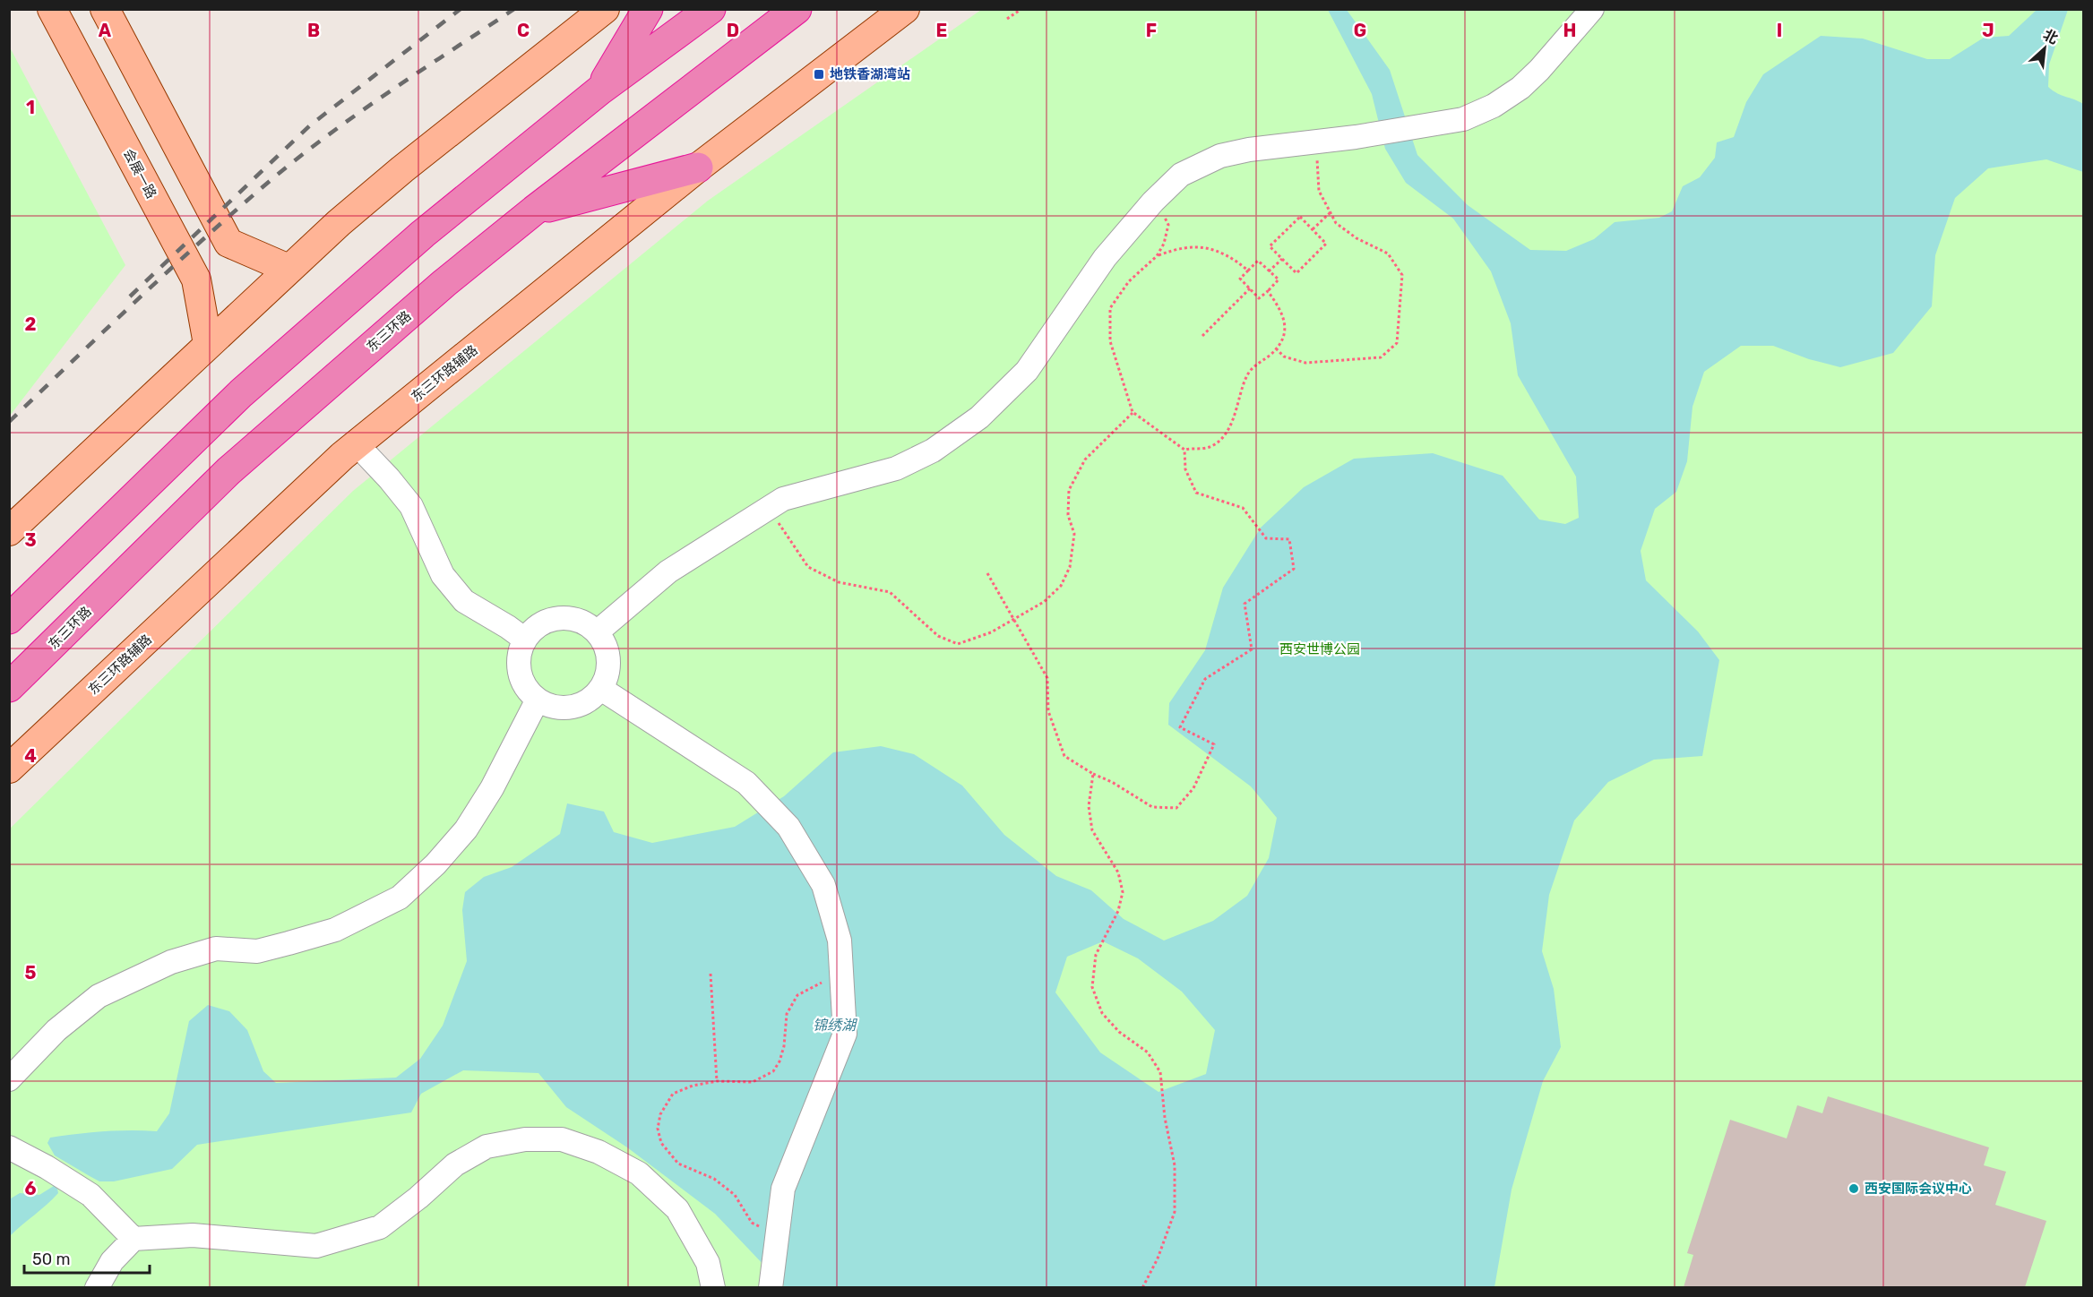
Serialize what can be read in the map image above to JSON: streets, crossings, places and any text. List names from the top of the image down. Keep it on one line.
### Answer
{"streets":{"highway":["东三环路"],"main road":["会展一路","东三环路辅路"]},"water":["锦绣湖"],"parks":["西安世博公园"],"places":{"transit":["地铁香湖湾站"],"other":["西安国际会议中心"]},"scale_bar":"50 m","north":"top right","grid":{"columns":["A","B","C","D","E","F","G","H","I","J"],"rows":["1","2","3","4","5","6"]}}
